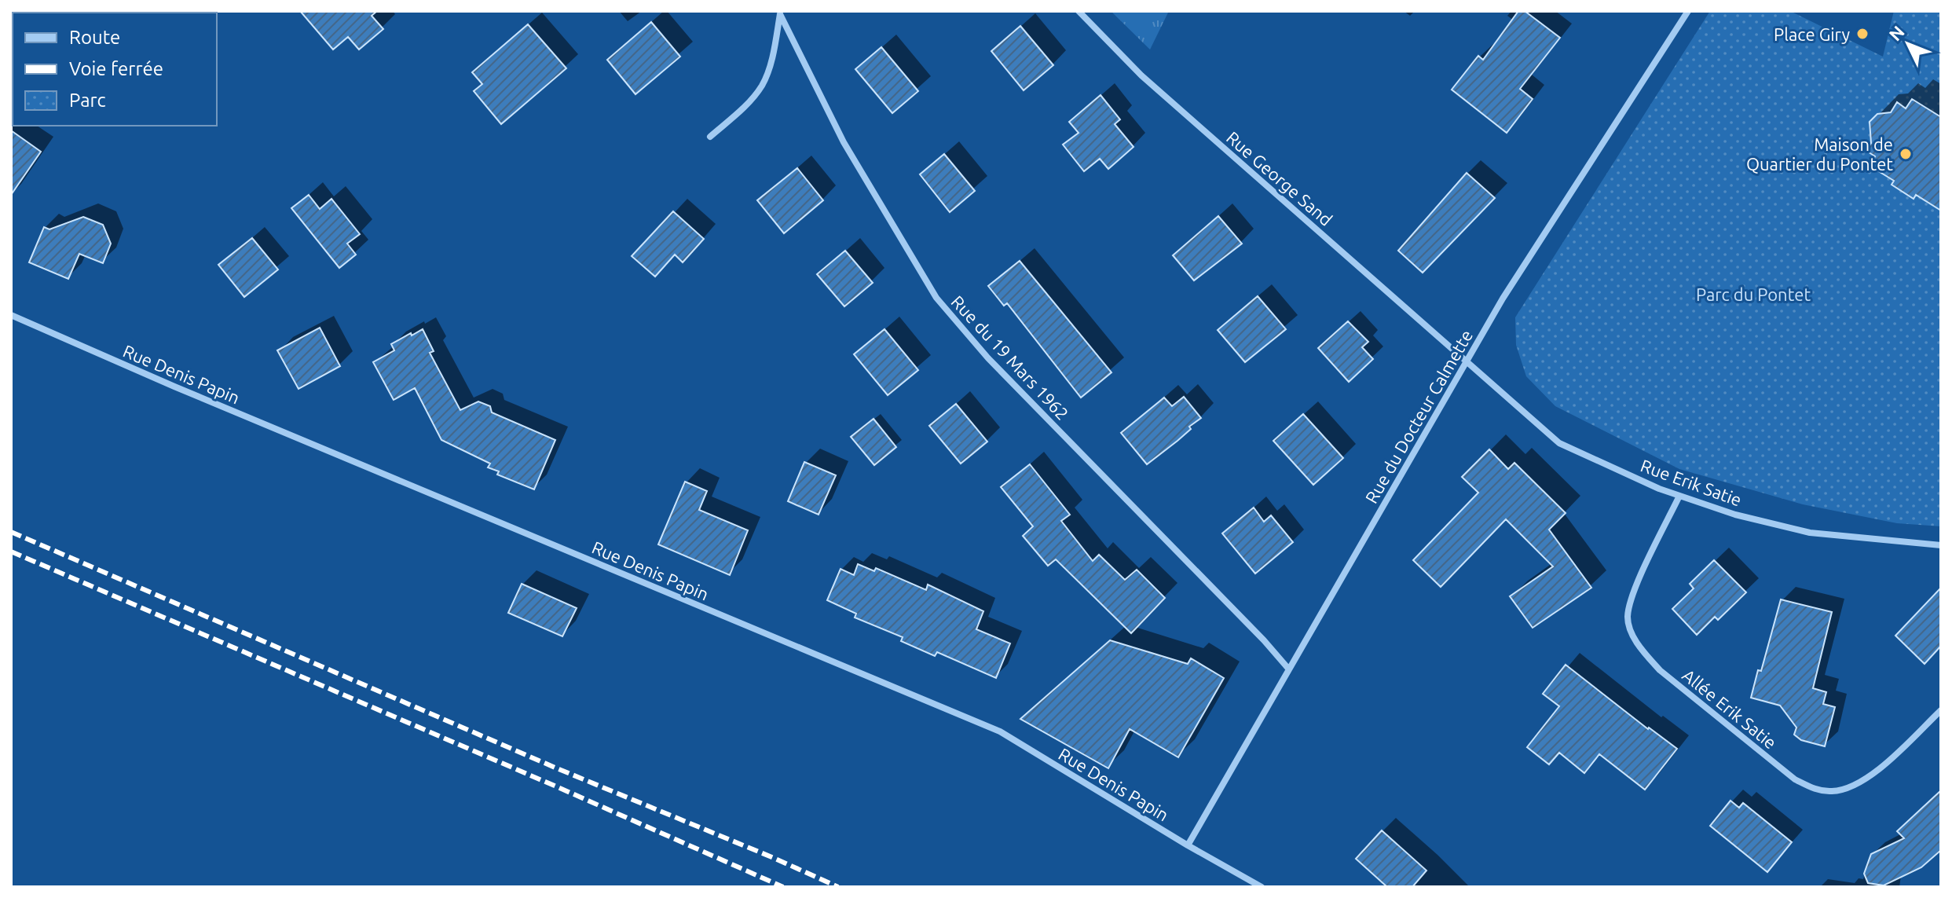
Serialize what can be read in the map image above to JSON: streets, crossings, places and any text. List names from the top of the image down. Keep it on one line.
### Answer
{"streets":{"street":["Rue George Sand","Rue du 19 Mars 1962","Rue Denis Papin","Rue du Docteur Calmette","Rue Erik Satie","Allée Erik Satie"]},"crossings":[["Rue George Sand","Rue du Docteur Calmette"],["Rue George Sand","Rue Erik Satie"],["Rue du 19 Mars 1962","Rue du Docteur Calmette"],["Rue Denis Papin","Rue du Docteur Calmette"],["Rue du Docteur Calmette","Rue Erik Satie"],["Rue Erik Satie","Allée Erik Satie"]],"parks":["Parc du Pontet"],"places":["Place Giry","Maison de Quartier du Pontet"],"legend":["Route","Voie ferrée","Parc"],"north":"top left"}
